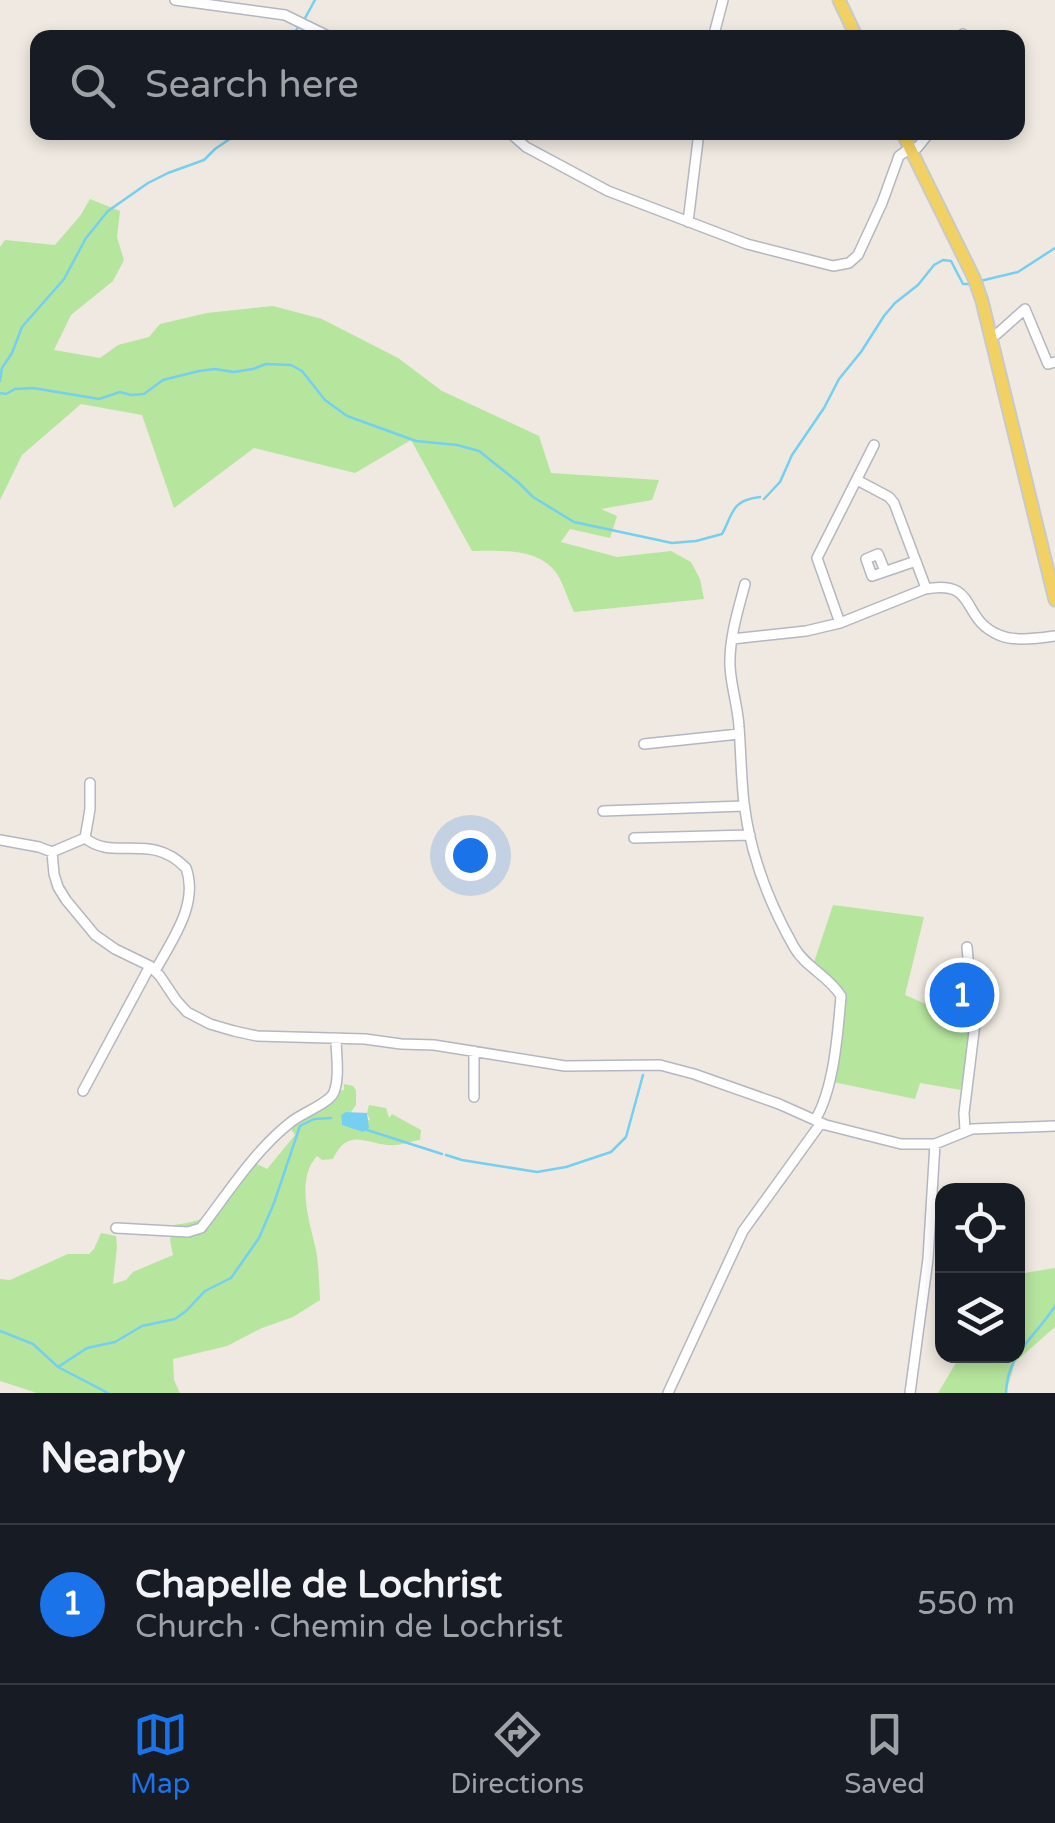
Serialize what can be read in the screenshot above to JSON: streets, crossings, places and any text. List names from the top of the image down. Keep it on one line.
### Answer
{"page":{"search":"Search here","pins":"1","heading":"Nearby","list":[{"mark":"1","name":"Chapelle de Lochrist","note":"Church · Chemin de Lochrist","value":"550 m"}],"nav":["Map","Directions","Saved"]}}
